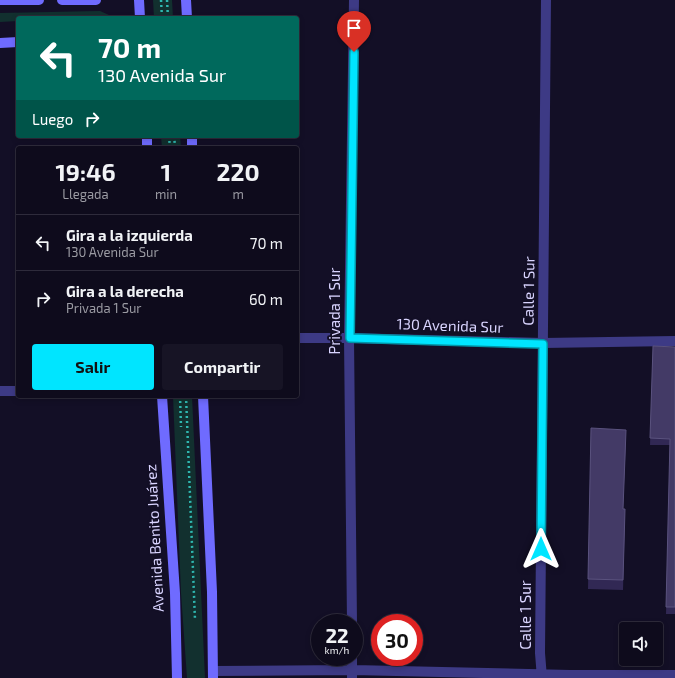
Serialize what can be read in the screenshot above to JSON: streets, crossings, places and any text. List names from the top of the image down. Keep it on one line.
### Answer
{"streets":{"main road":["Avenida Benito Juárez"],"street":["Calle 1 Sur","Privada 1 Sur","130 Avenida Sur"]},"crossings":[["Calle 1 Sur","130 Avenida Sur"],["Privada 1 Sur","130 Avenida Sur"]],"page":{"turn":["70 m","130 Avenida Sur"],"then":"Luego","eta":["19:46","Llegada","1","min","220","m"],"list":[{"name":"Gira a la izquierda","note":"130 Avenida Sur","value":"70 m"},{"name":"Gira a la derecha","note":"Privada 1 Sur","value":"60 m"}],"buttons":["Salir","Compartir"],"speed":"22 km/h","limit":"30"}}
